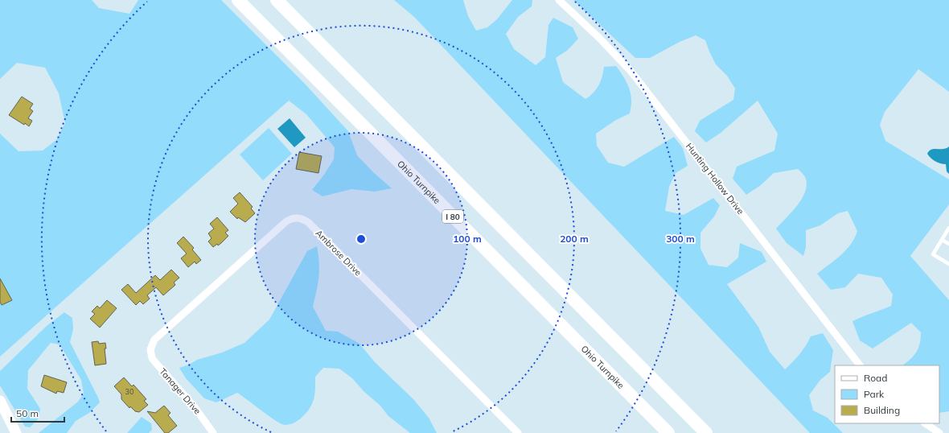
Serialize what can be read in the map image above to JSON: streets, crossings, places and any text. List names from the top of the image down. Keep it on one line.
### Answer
{"streets":{"highway":["Ohio Turnpike","I 80"],"street":["Hunting Hollow Drive","Ambrose Drive","Tanager Drive"]},"crossings":[["Ambrose Drive","Tanager Drive"]],"house_numbers":["30"],"legend":["Road","Park","Building"],"scale_bar":"50 m","rings":["100 m","200 m","300 m"]}
